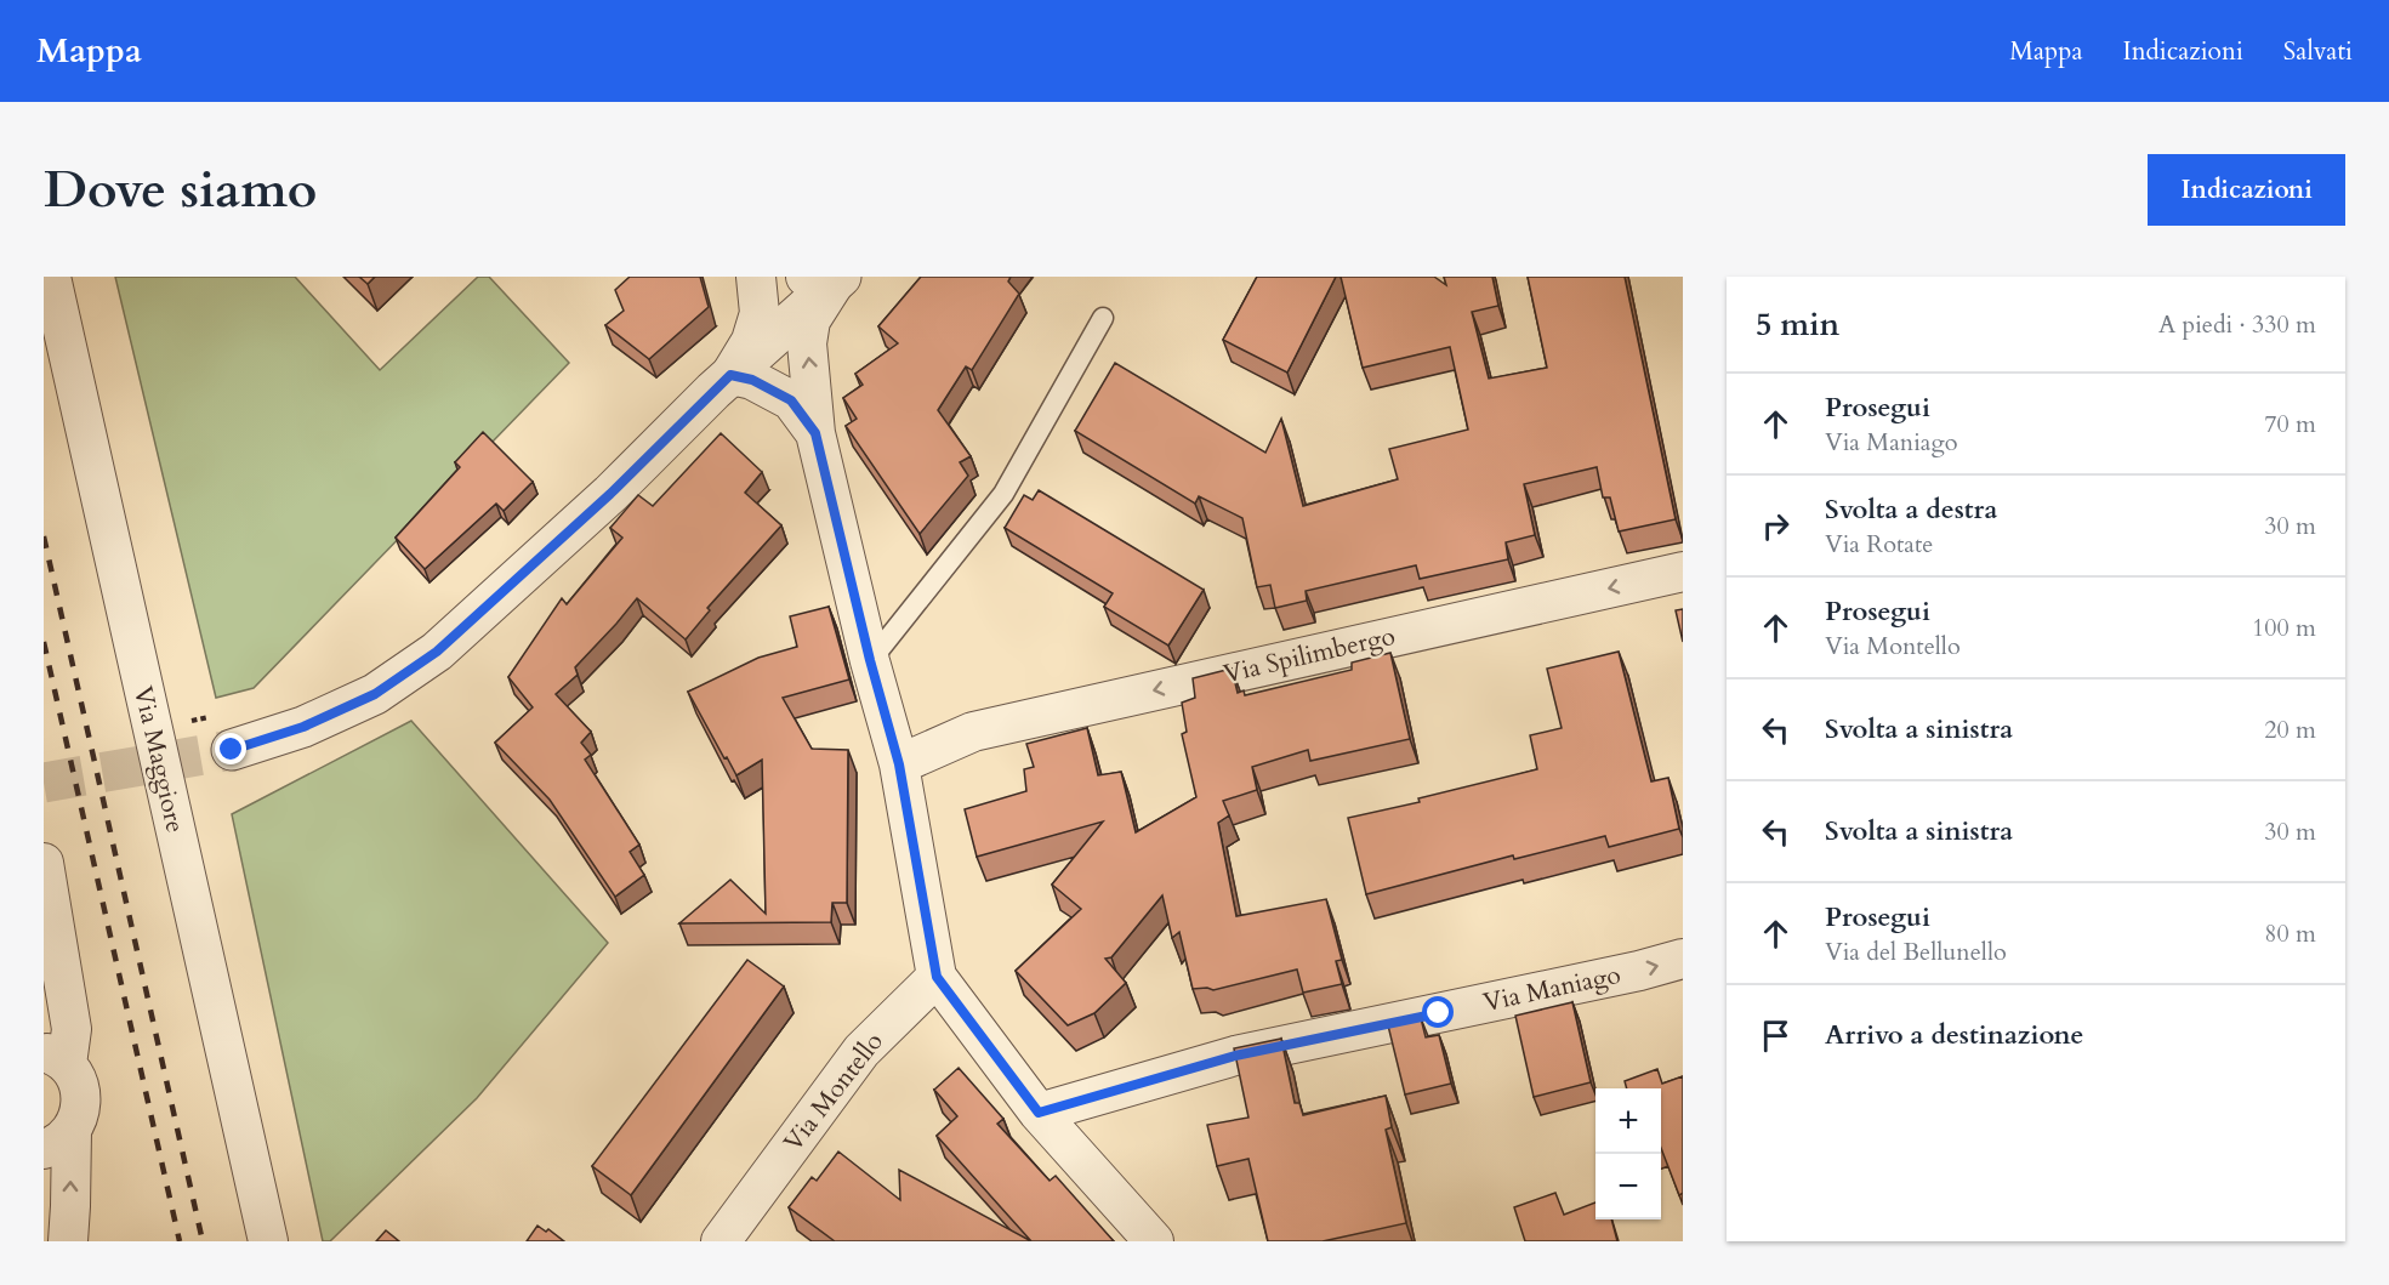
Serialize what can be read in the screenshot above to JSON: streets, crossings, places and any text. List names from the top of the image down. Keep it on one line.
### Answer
{"streets":{"street":["Via Spilimbergo","Via Maggiore","Via Maniago","Via Montello"]},"one_way":["Via Spilimbergo","Via Maniago"],"page":{"header":"Mappa","nav":["Mappa","Indicazioni","Salvati"],"buttons":"Indicazioni","title":"Dove siamo","heading":["5 min","A piedi · 330 m"],"list":[["Prosegui","Via Maniago","70 m"],["Svolta a destra","Via Rotate","30 m"],["Prosegui","Via Montello","100 m"],["Svolta a sinistra","20 m"],["Svolta a sinistra","30 m"],["Prosegui","Via del Bellunello","80 m"],"Arrivo a destinazione"],"map_buttons":["+","−"]}}
